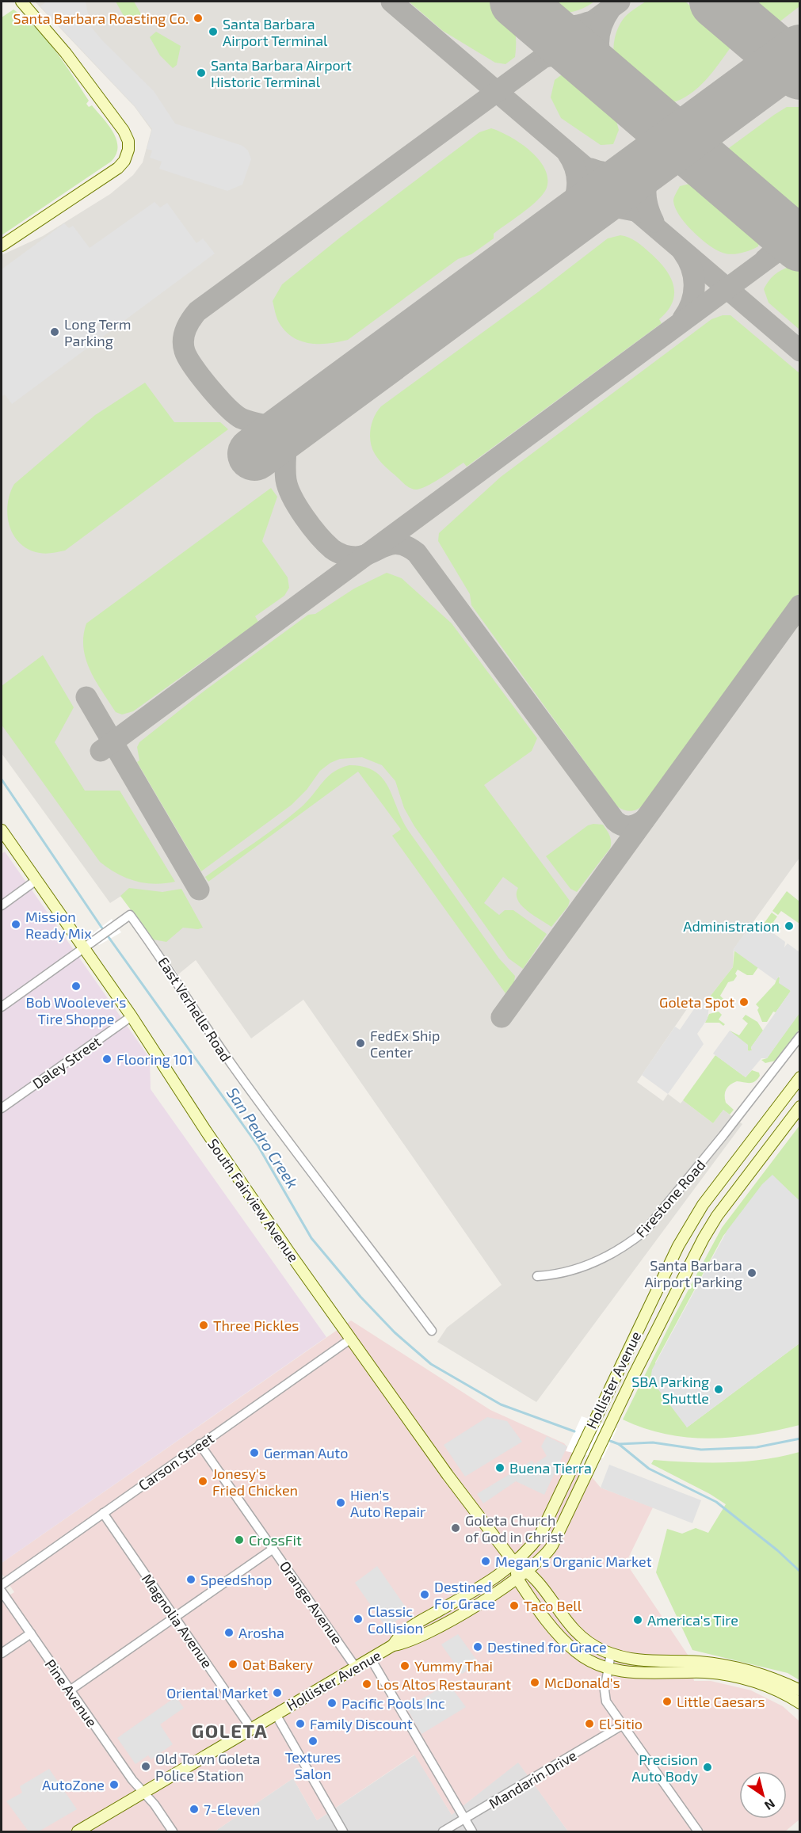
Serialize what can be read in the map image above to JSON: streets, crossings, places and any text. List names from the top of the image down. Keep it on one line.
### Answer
{"streets":{"main road":["South Fairview Avenue","Hollister Avenue"],"street":["East Verhelle Road","Daley Street","Firestone Road","Carson Street","Orange Avenue","Magnolia Avenue","Pine Avenue","Mandarin Drive"]},"crossings":[["East Verhelle Road","South Fairview Avenue"],["Daley Street","South Fairview Avenue"],["South Fairview Avenue","Hollister Avenue"],["South Fairview Avenue","Carson Street"],["Hollister Avenue","Orange Avenue"],["Hollister Avenue","Magnolia Avenue"],["Hollister Avenue","Pine Avenue"],["Carson Street","Orange Avenue"],["Carson Street","Magnolia Avenue"]],"districts":["GOLETA"],"water":["San Pedro Creek"],"places":["Santa Barbara Roasting Co.","Santa Barbara Airport Terminal","Santa Barbara Airport Historic Terminal","Long Term Parking","Mission Ready Mix","Administration","Bob Woolever's Tire Shoppe","Goleta Spot","FedEx Ship Center","Flooring 101","Santa Barbara Airport Parking","Three Pickles","SBA Parking Shuttle","German Auto","Buena Tierra","Jonesy's Fried Chicken","Hien's Auto Repair","Goleta Church of God in Christ","CrossFit","Megan's Organic Market","Speedshop","Destined For Grace","Taco Bell","Classic Collision","America's Tire","Arosha","Destined for Grace","Oat Bakery","Yummy Thai","McDonald's","Los Altos Restaurant","Oriental Market","Little Caesars","Pacific Pools Inc","Family Discount","El Sitio","Textures Salon","Old Town Goleta Police Station","Precision Auto Body","AutoZone","7-Eleven"],"north":"bottom right"}
